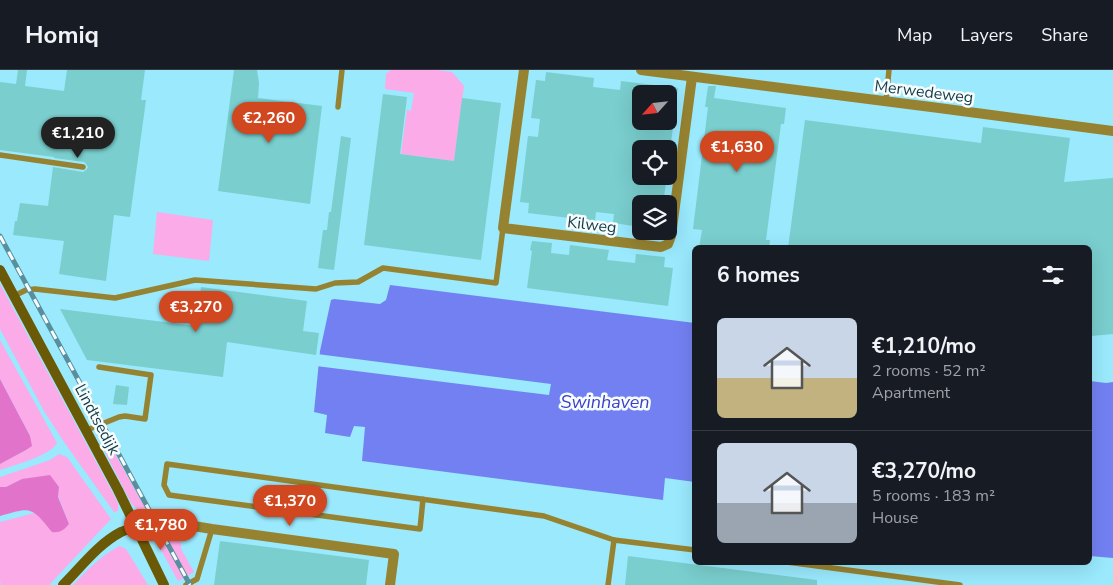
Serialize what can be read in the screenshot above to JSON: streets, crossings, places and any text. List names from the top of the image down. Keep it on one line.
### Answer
{"streets":{"main road":["Lindtsedijk"],"street":["Merwedeweg","Kilweg"]},"crossings":[["Merwedeweg","Kilweg"]],"water":["Swinhaven"],"north":"bottom left","page":{"header":"Homiq","nav":["Map","Layers","Share"],"price":["€2,260","€1,210","€1,630","€3,270","€1,370","€1,780"],"heading":"6 homes","list":[{"name":"€1,210/mo","note":"2 rooms · 52 m² · Apartment"},{"name":"€3,270/mo","note":"5 rooms · 183 m² · House"}]}}
